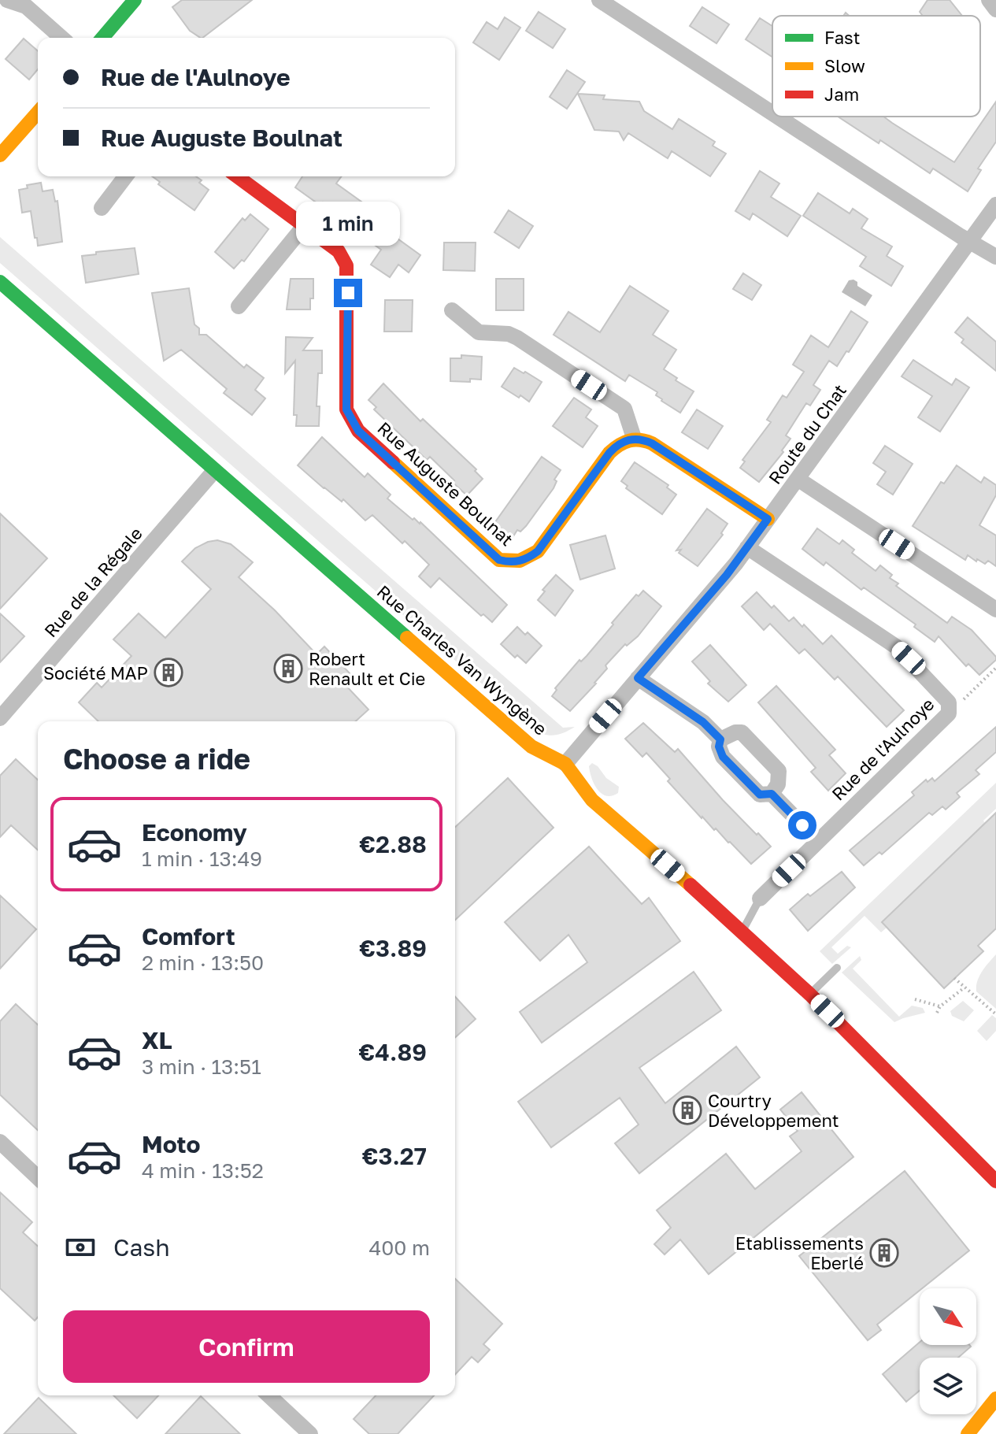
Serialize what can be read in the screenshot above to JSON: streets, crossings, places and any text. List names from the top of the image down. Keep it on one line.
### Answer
{"streets":{"street":["Route du Chat","Rue Auguste Boulnat","Rue de la Régale","Rue Charles Van Wyngène","Rue de l'Aulnoye"]},"crossings":[["Route du Chat","Rue Charles Van Wyngène"],["Route du Chat","Rue de l'Aulnoye"],["Rue de la Régale","Rue Charles Van Wyngène"],["Rue Charles Van Wyngène","Rue de l'Aulnoye"]],"places":{"building":["Robert Renault et Cie","Société MAP","Courtry Développement","Etablissements Eberlé"]},"legend":["Fast","Slow","Jam"],"north":"bottom right","page":{"banner":["Rue de l'Aulnoye","Rue Auguste Boulnat"],"bubble":"1 min","heading":"Choose a ride","list":[{"name":"Economy","note":"1 min · 13:49","value":"€2.88"},{"name":"Comfort","note":"2 min · 13:50","value":"€3.89"},{"name":"XL","note":"3 min · 13:51","value":"€4.89"},{"name":"Moto","note":"4 min · 13:52","value":"€3.27"}],"pay":["Cash","400 m"],"buttons":"Confirm"}}
